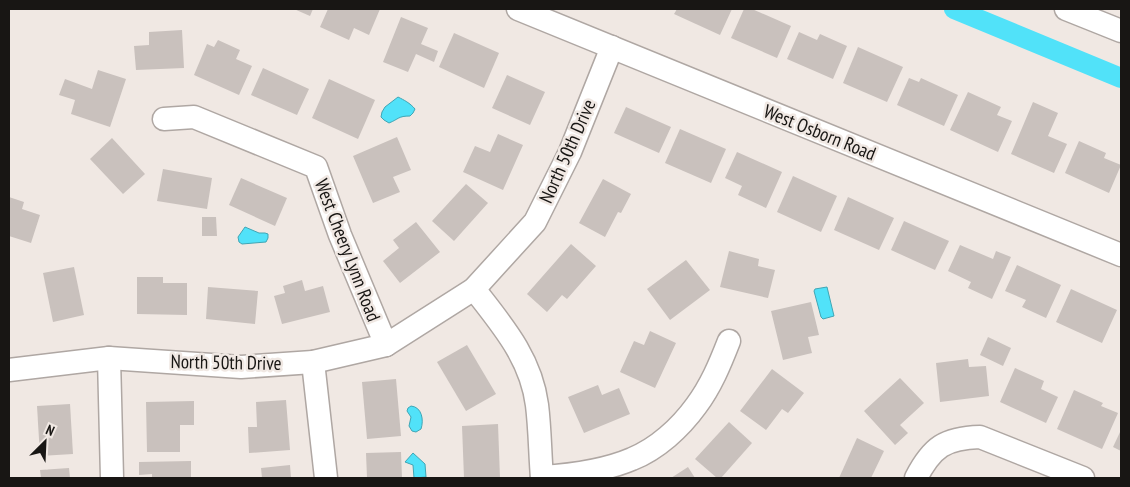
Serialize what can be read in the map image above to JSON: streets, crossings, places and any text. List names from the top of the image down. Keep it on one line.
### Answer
{"streets":{"street":["West Osborn Road","North 50th Drive","West Cheery Lynn Road"]},"crossings":[["West Osborn Road","North 50th Drive"],["North 50th Drive","West Cheery Lynn Road"]],"north":"top right"}
